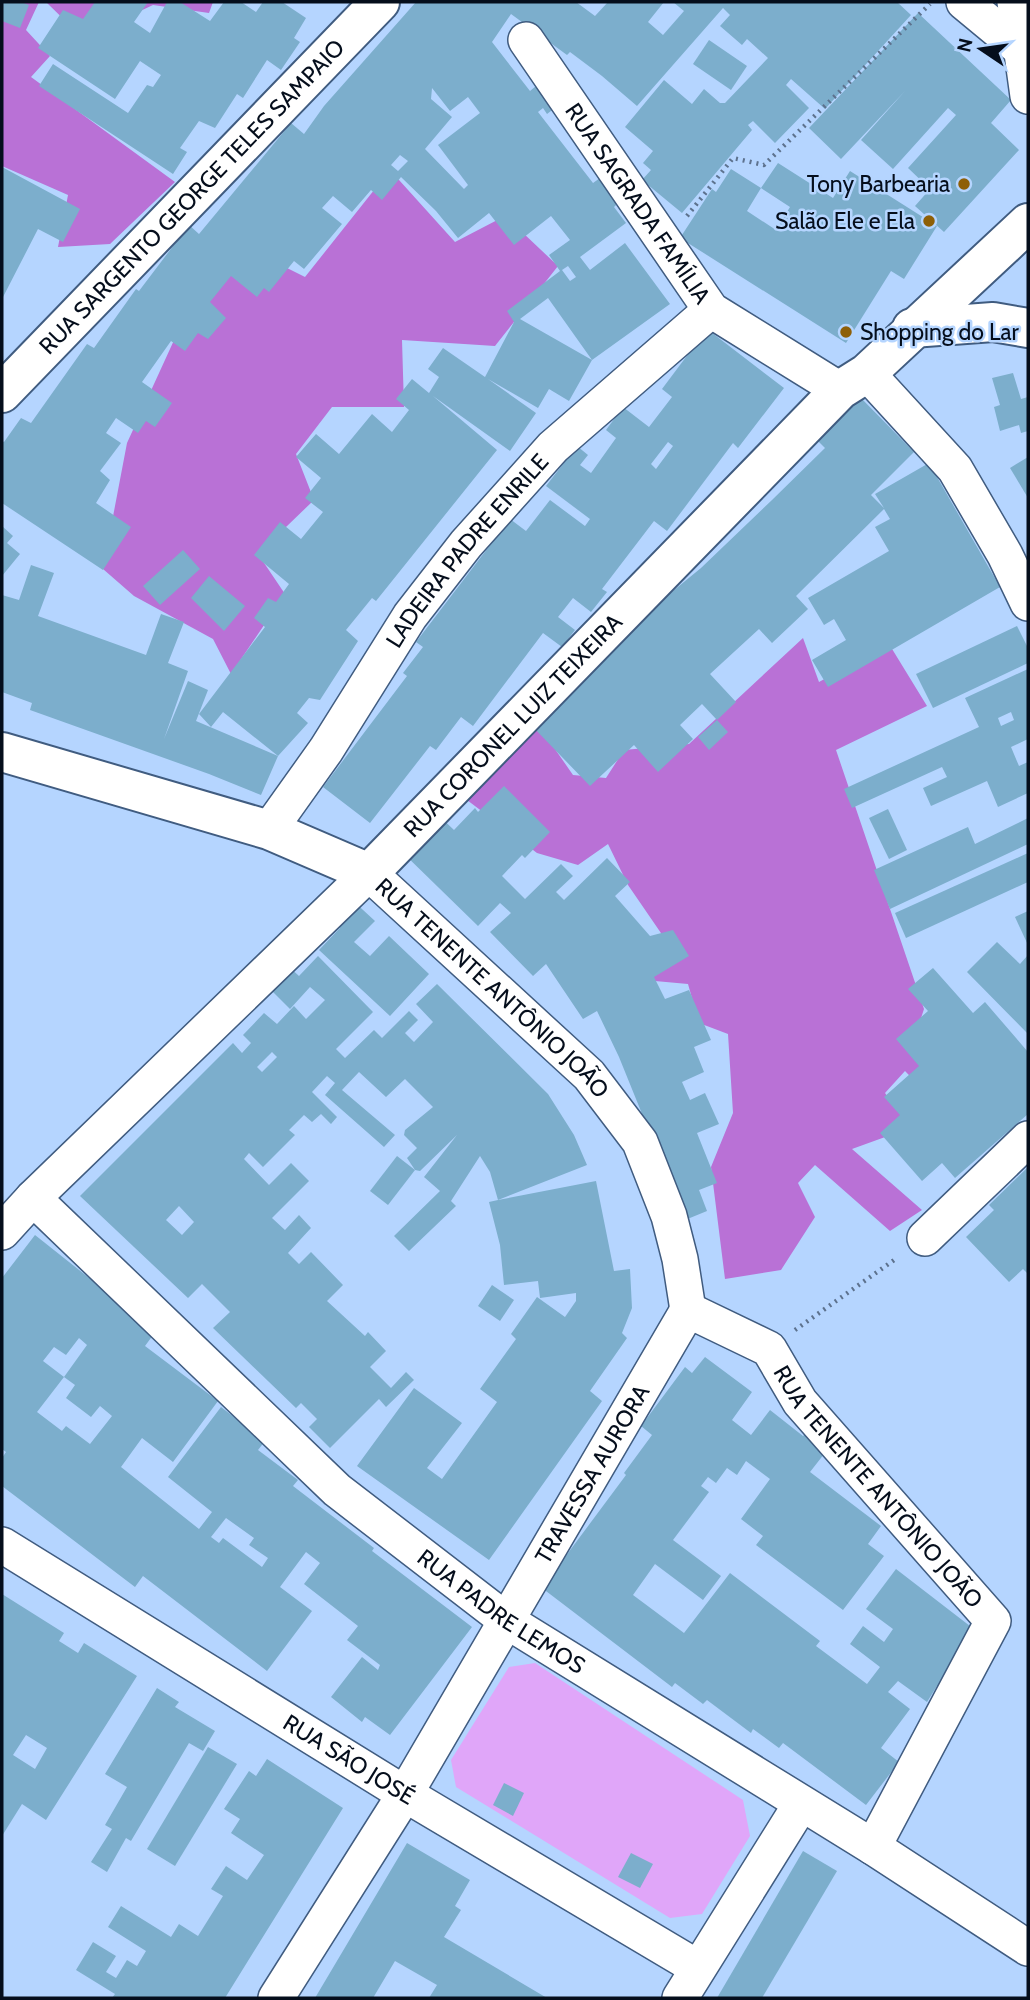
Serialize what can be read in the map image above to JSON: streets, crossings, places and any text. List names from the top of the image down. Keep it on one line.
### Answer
{"streets":{"main road":["RUA SARGENTO GEORGE TELES SAMPAIO","RUA CORONEL LUIZ TEIXEIRA","RUA TENENTE ANTÔNIO JOÃO"],"street":["RUA SAGRADA FAMÍLIA","LADEIRA PADRE ENRILE","TRAVESSA AURORA","RUA PADRE LEMOS","RUA SÃO JOSÉ"]},"crossings":[["RUA SAGRADA FAMÍLIA","LADEIRA PADRE ENRILE"],["RUA SAGRADA FAMÍLIA","RUA CORONEL LUIZ TEIXEIRA"],["LADEIRA PADRE ENRILE","RUA TENENTE ANTÔNIO JOÃO"],["RUA CORONEL LUIZ TEIXEIRA","RUA TENENTE ANTÔNIO JOÃO"],["RUA CORONEL LUIZ TEIXEIRA","RUA PADRE LEMOS"],["RUA TENENTE ANTÔNIO JOÃO","TRAVESSA AURORA"],["RUA TENENTE ANTÔNIO JOÃO","RUA PADRE LEMOS"],["TRAVESSA AURORA","RUA PADRE LEMOS"],["TRAVESSA AURORA","RUA SÃO JOSÉ"]],"places":["Tony Barbearia","Salão Ele e Ela","Shopping do Lar"],"north":"left"}
